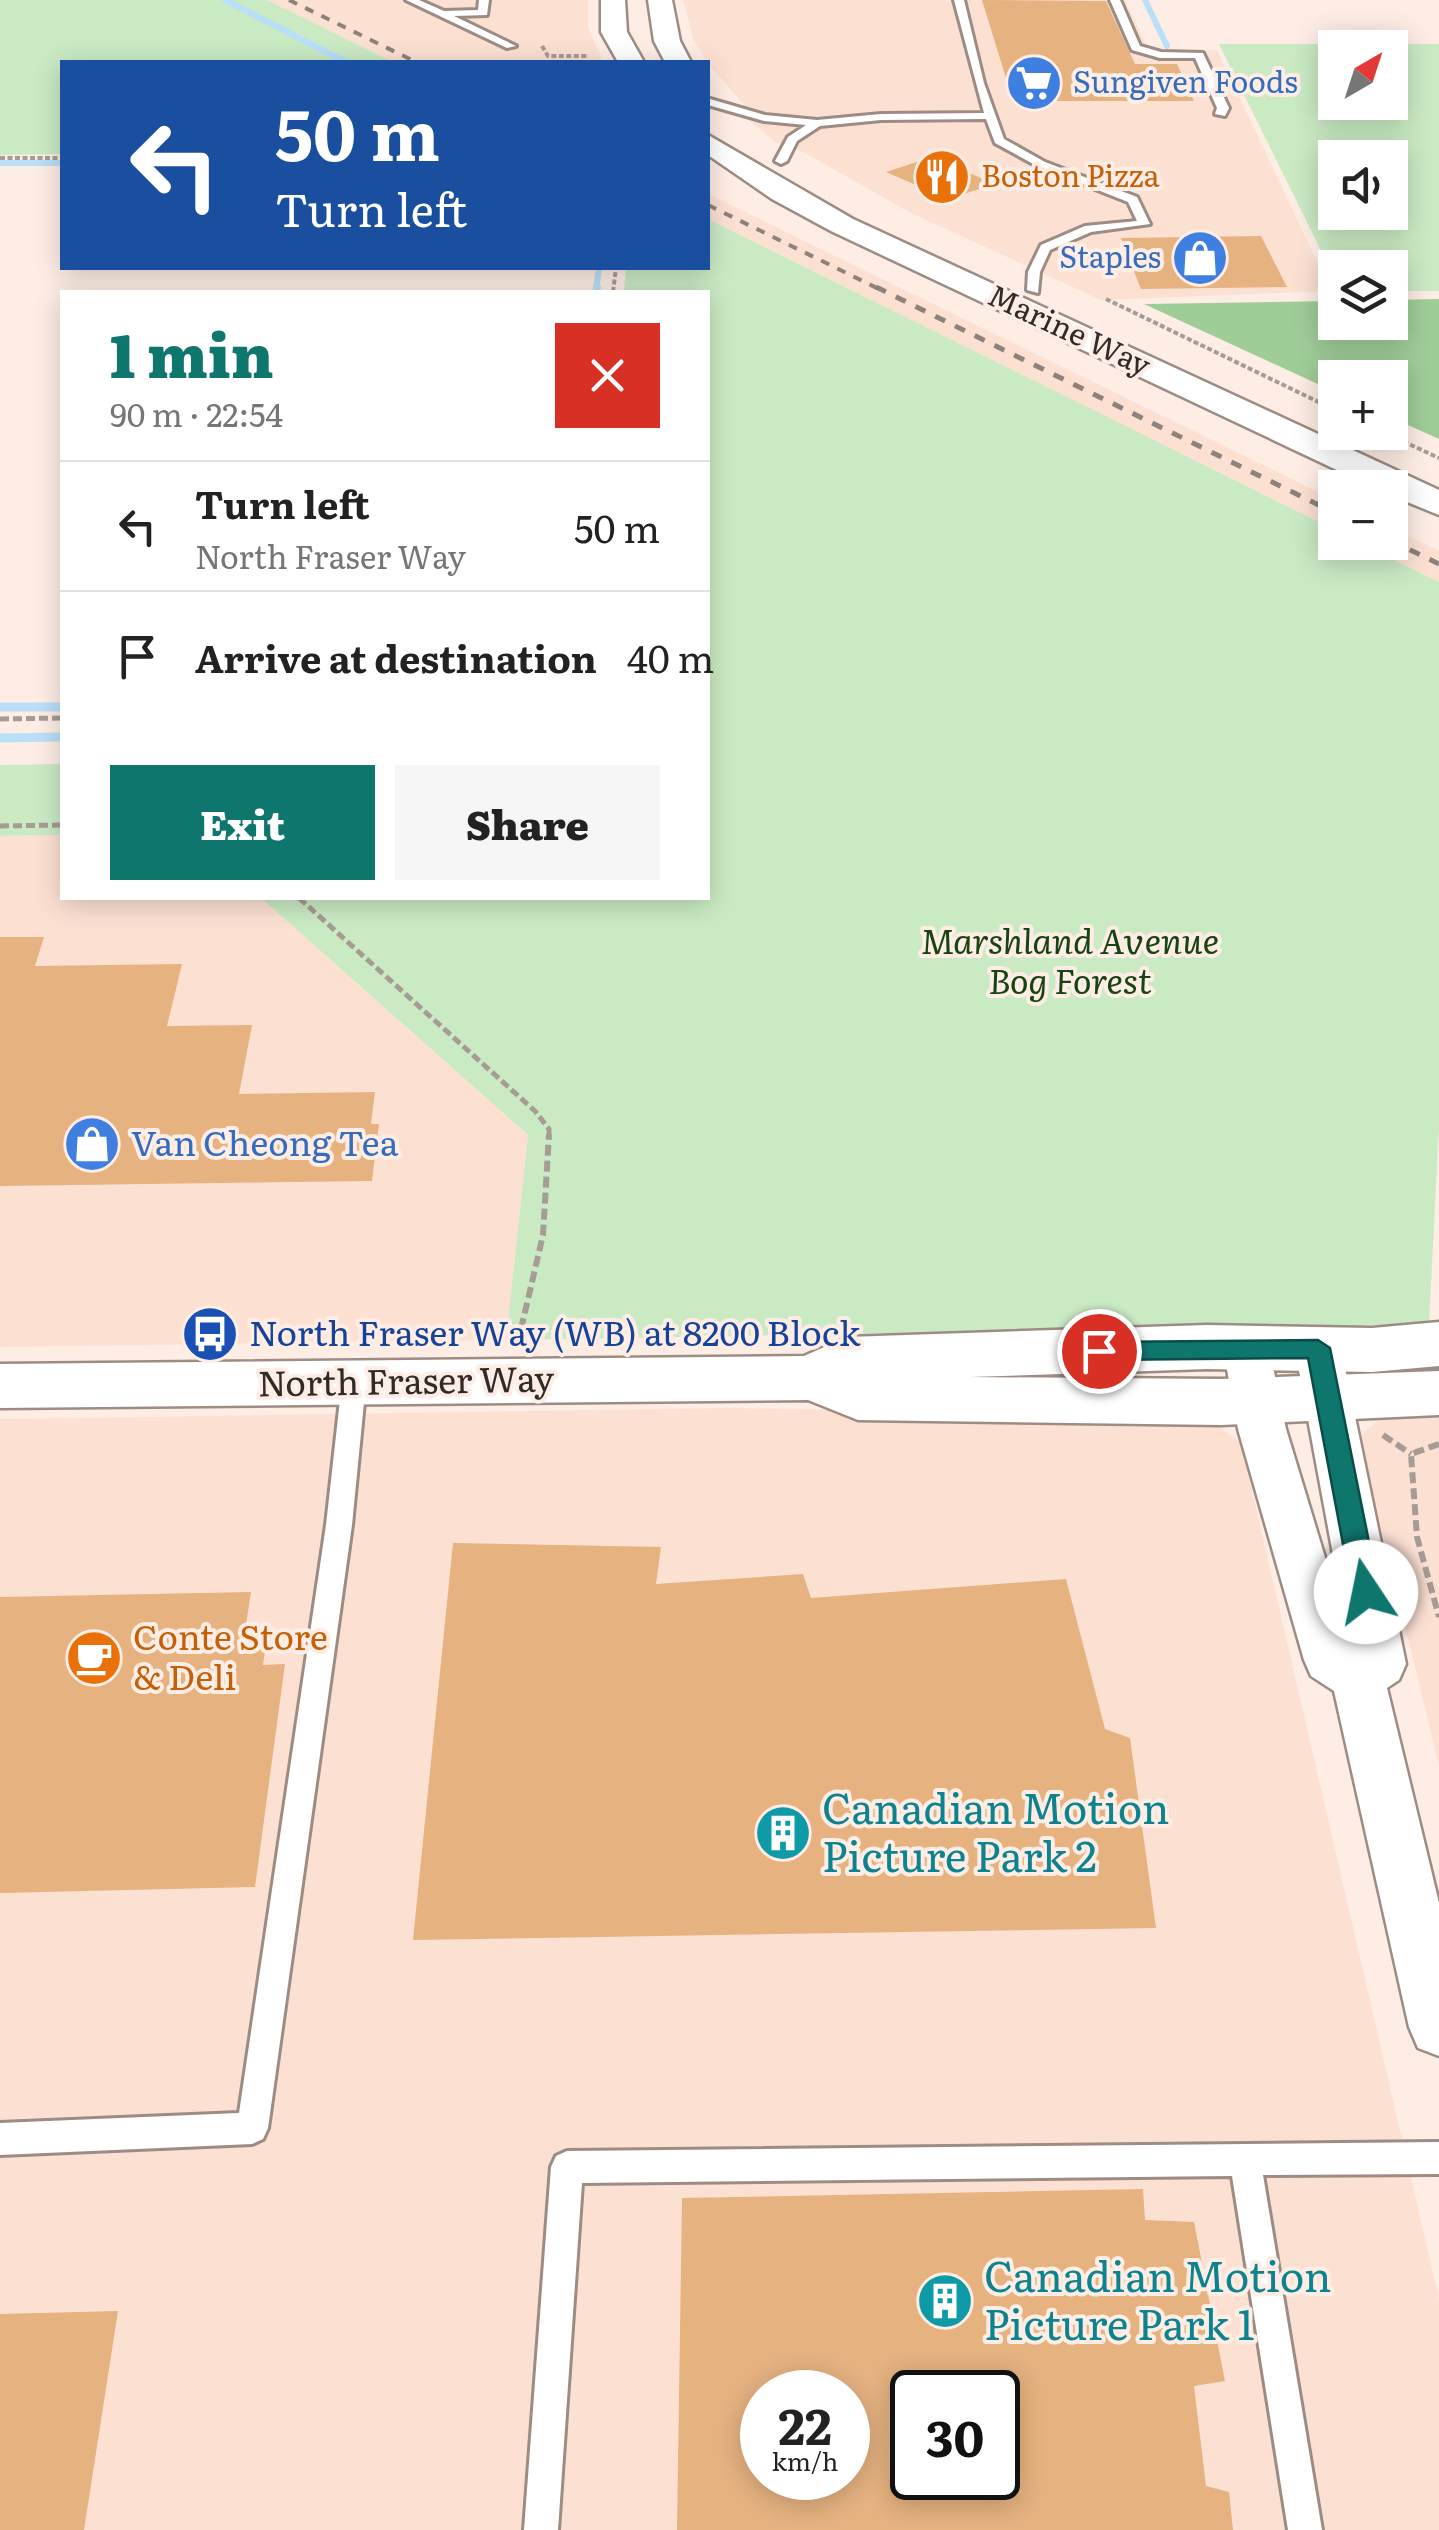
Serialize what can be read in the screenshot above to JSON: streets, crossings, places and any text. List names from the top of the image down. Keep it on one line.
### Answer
{"streets":{"main road":["Marine Way","North Fraser Way"]},"parks":["Marshland Avenue Bog Forest"],"places":{"supermarket":["Sungiven Foods"],"restaurant":["Boston Pizza"],"shop":["Staples","Van Cheong Tea"],"bus stop":["North Fraser Way (WB) at 8200 Block"],"cafe":["Conte Store & Deli"],"building":["Canadian Motion Picture Park 2","Canadian Motion Picture Park 1"]},"north":"top right","page":{"map_buttons":["+","−"],"turn":["50 m","Turn left"],"heading":["1 min","90 m · 22:54"],"list":[{"name":"Turn left","note":"North Fraser Way","value":"50 m"},{"name":"Arrive at destination","value":"40 m"}],"buttons":["Exit","Share"],"speed":"22 km/h","limit":"30"}}
